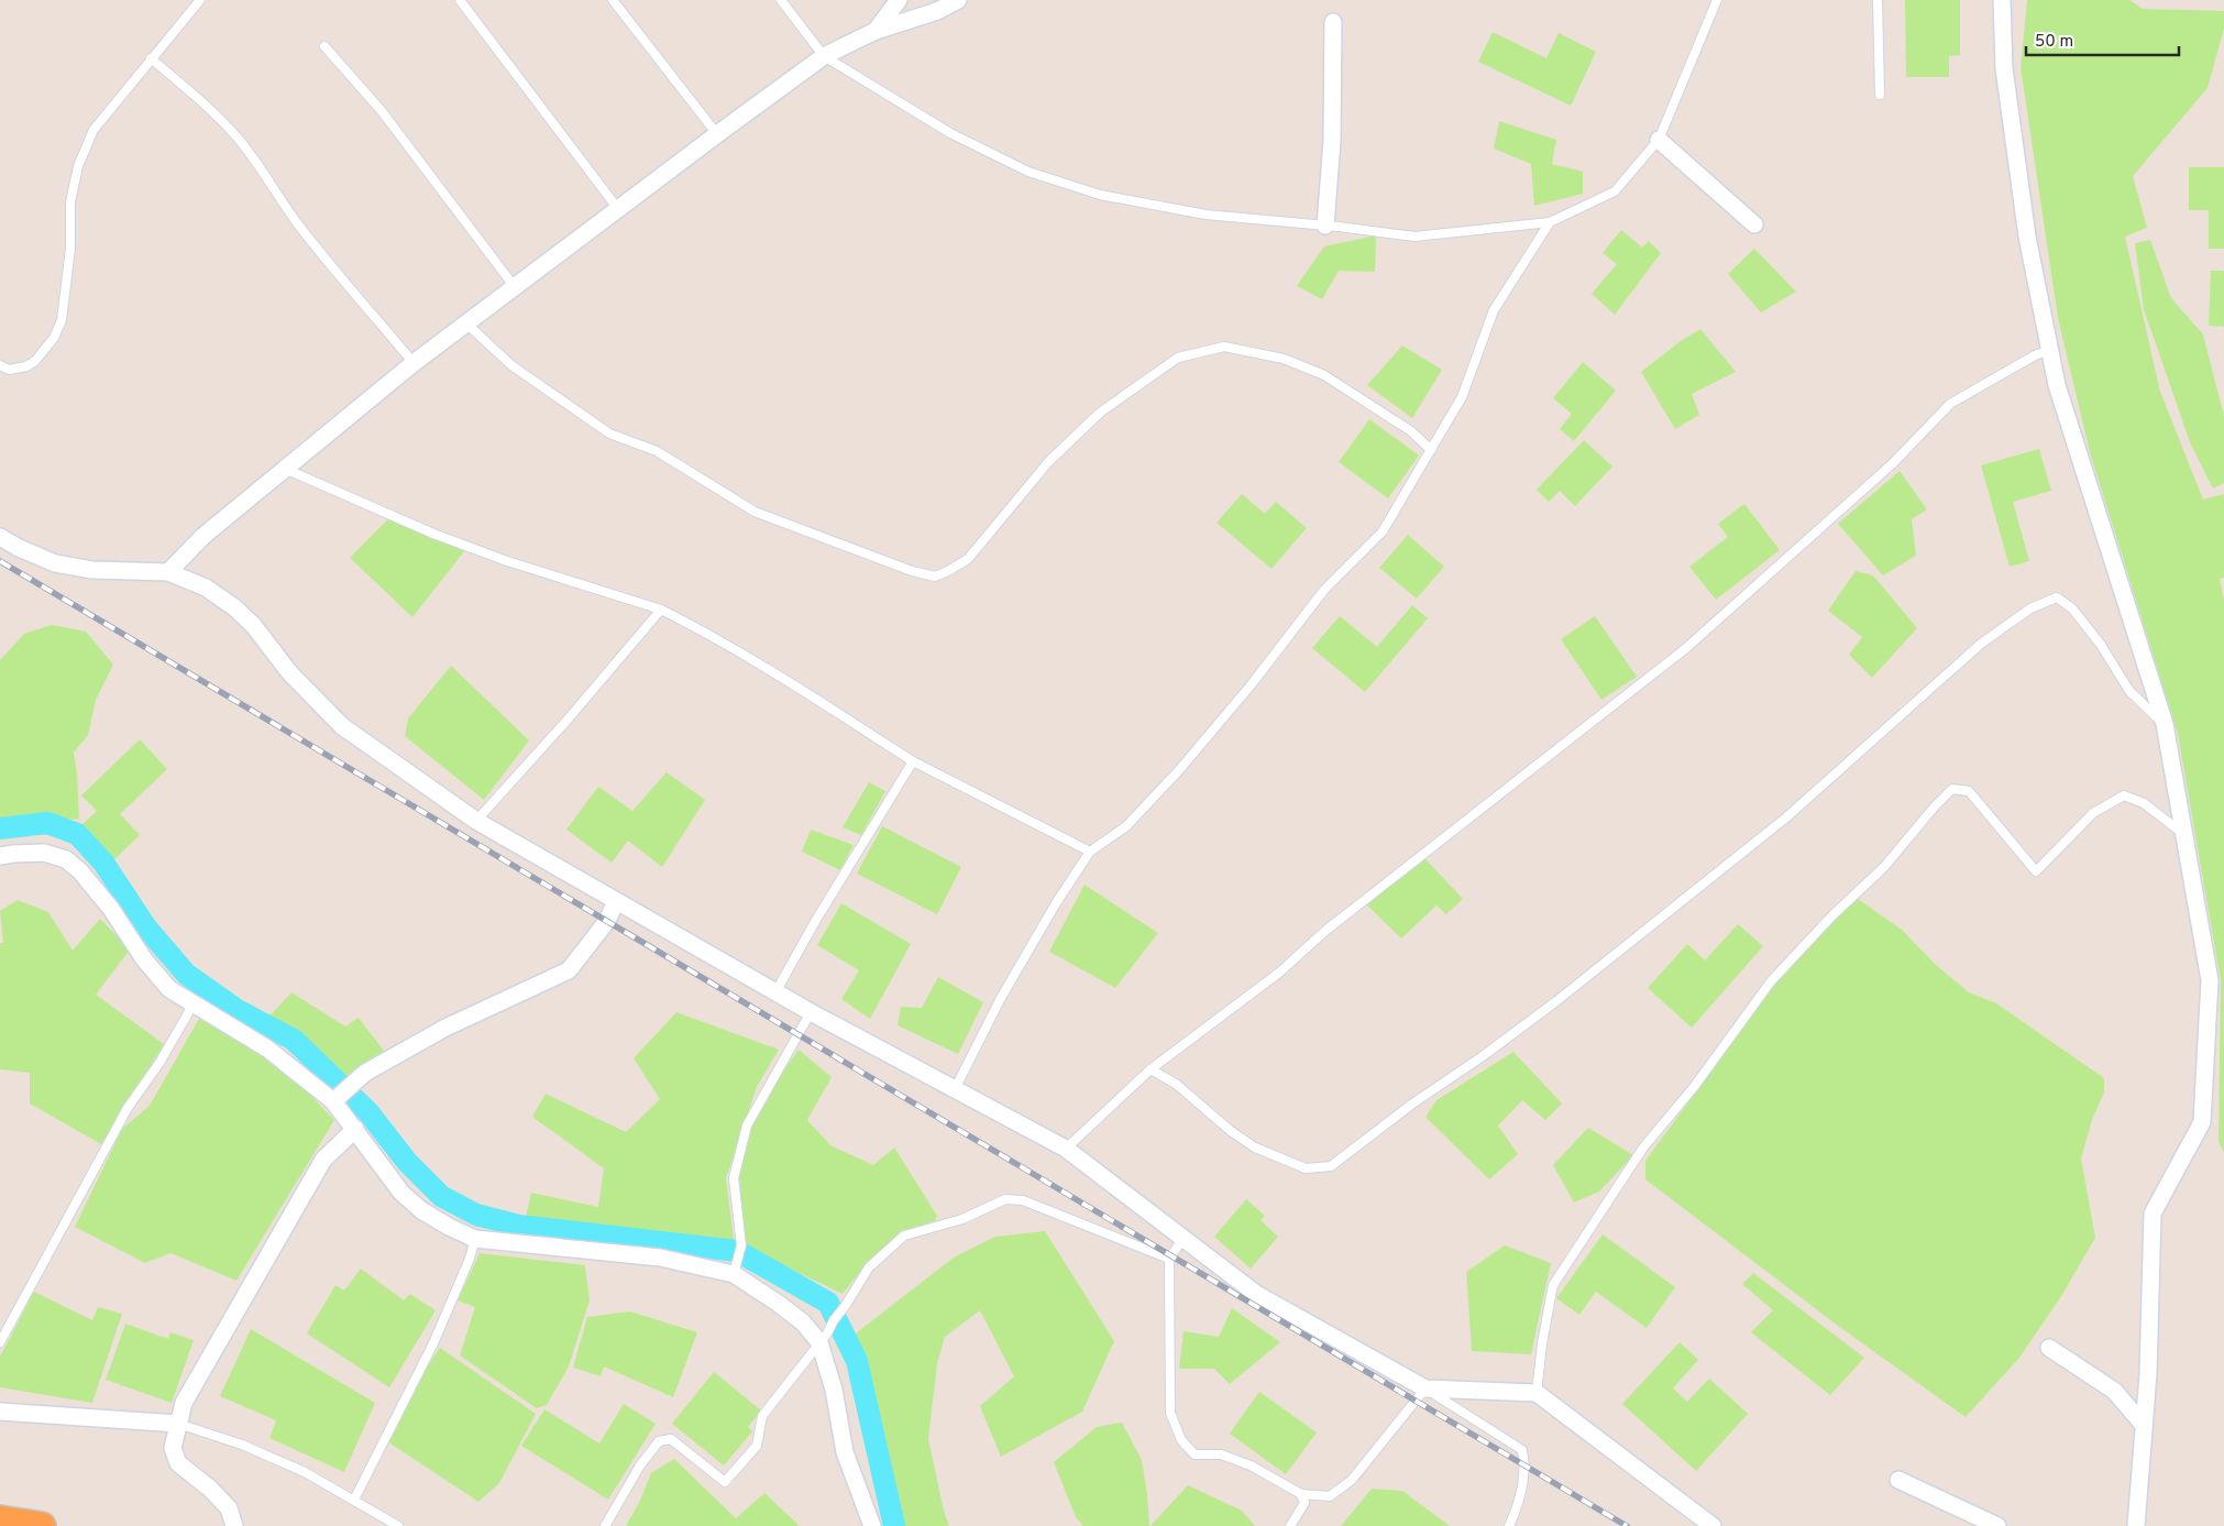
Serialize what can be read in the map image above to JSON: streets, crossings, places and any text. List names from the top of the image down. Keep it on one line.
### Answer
{"scale_bar":"50 m"}
